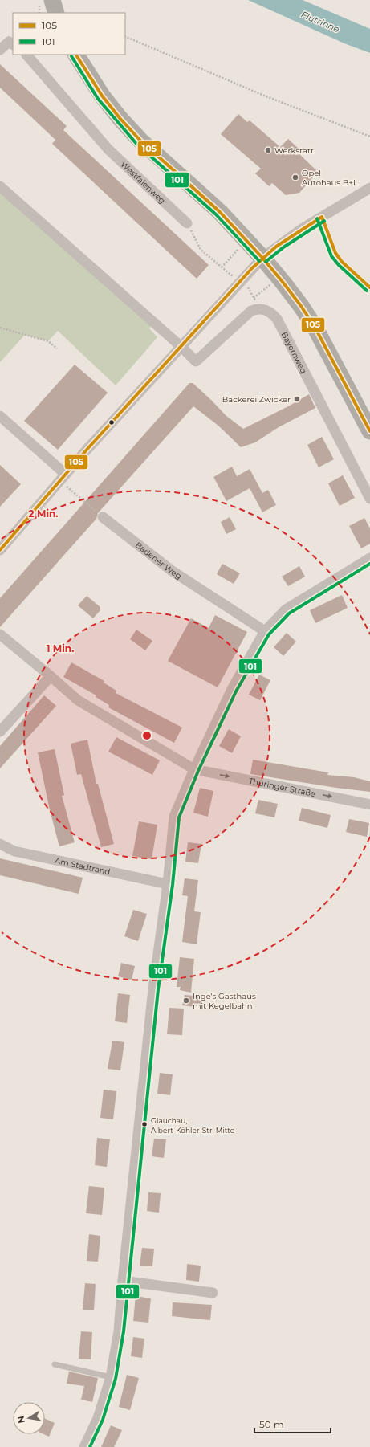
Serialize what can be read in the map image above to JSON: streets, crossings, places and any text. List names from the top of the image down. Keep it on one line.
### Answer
{"streets":{"street":["Westfalenweg","Bayernweg","Badener Weg","Thüringer Straße","Am Stadtrand"]},"one_way":["Thüringer Straße"],"water":["Flutrinne"],"places":["Werkstatt","Opel Autohaus B+L","Bäckerei Zwicker","Inge's Gasthaus mit Kegelbahn","Glauchau, Albert-Köhler-Str. Mitte"],"lines":["transit line 105","transit line 101"],"legend":["105","101"],"scale_bar":"50 m","north":"left","rings":["2 Min.","1 Min."]}
